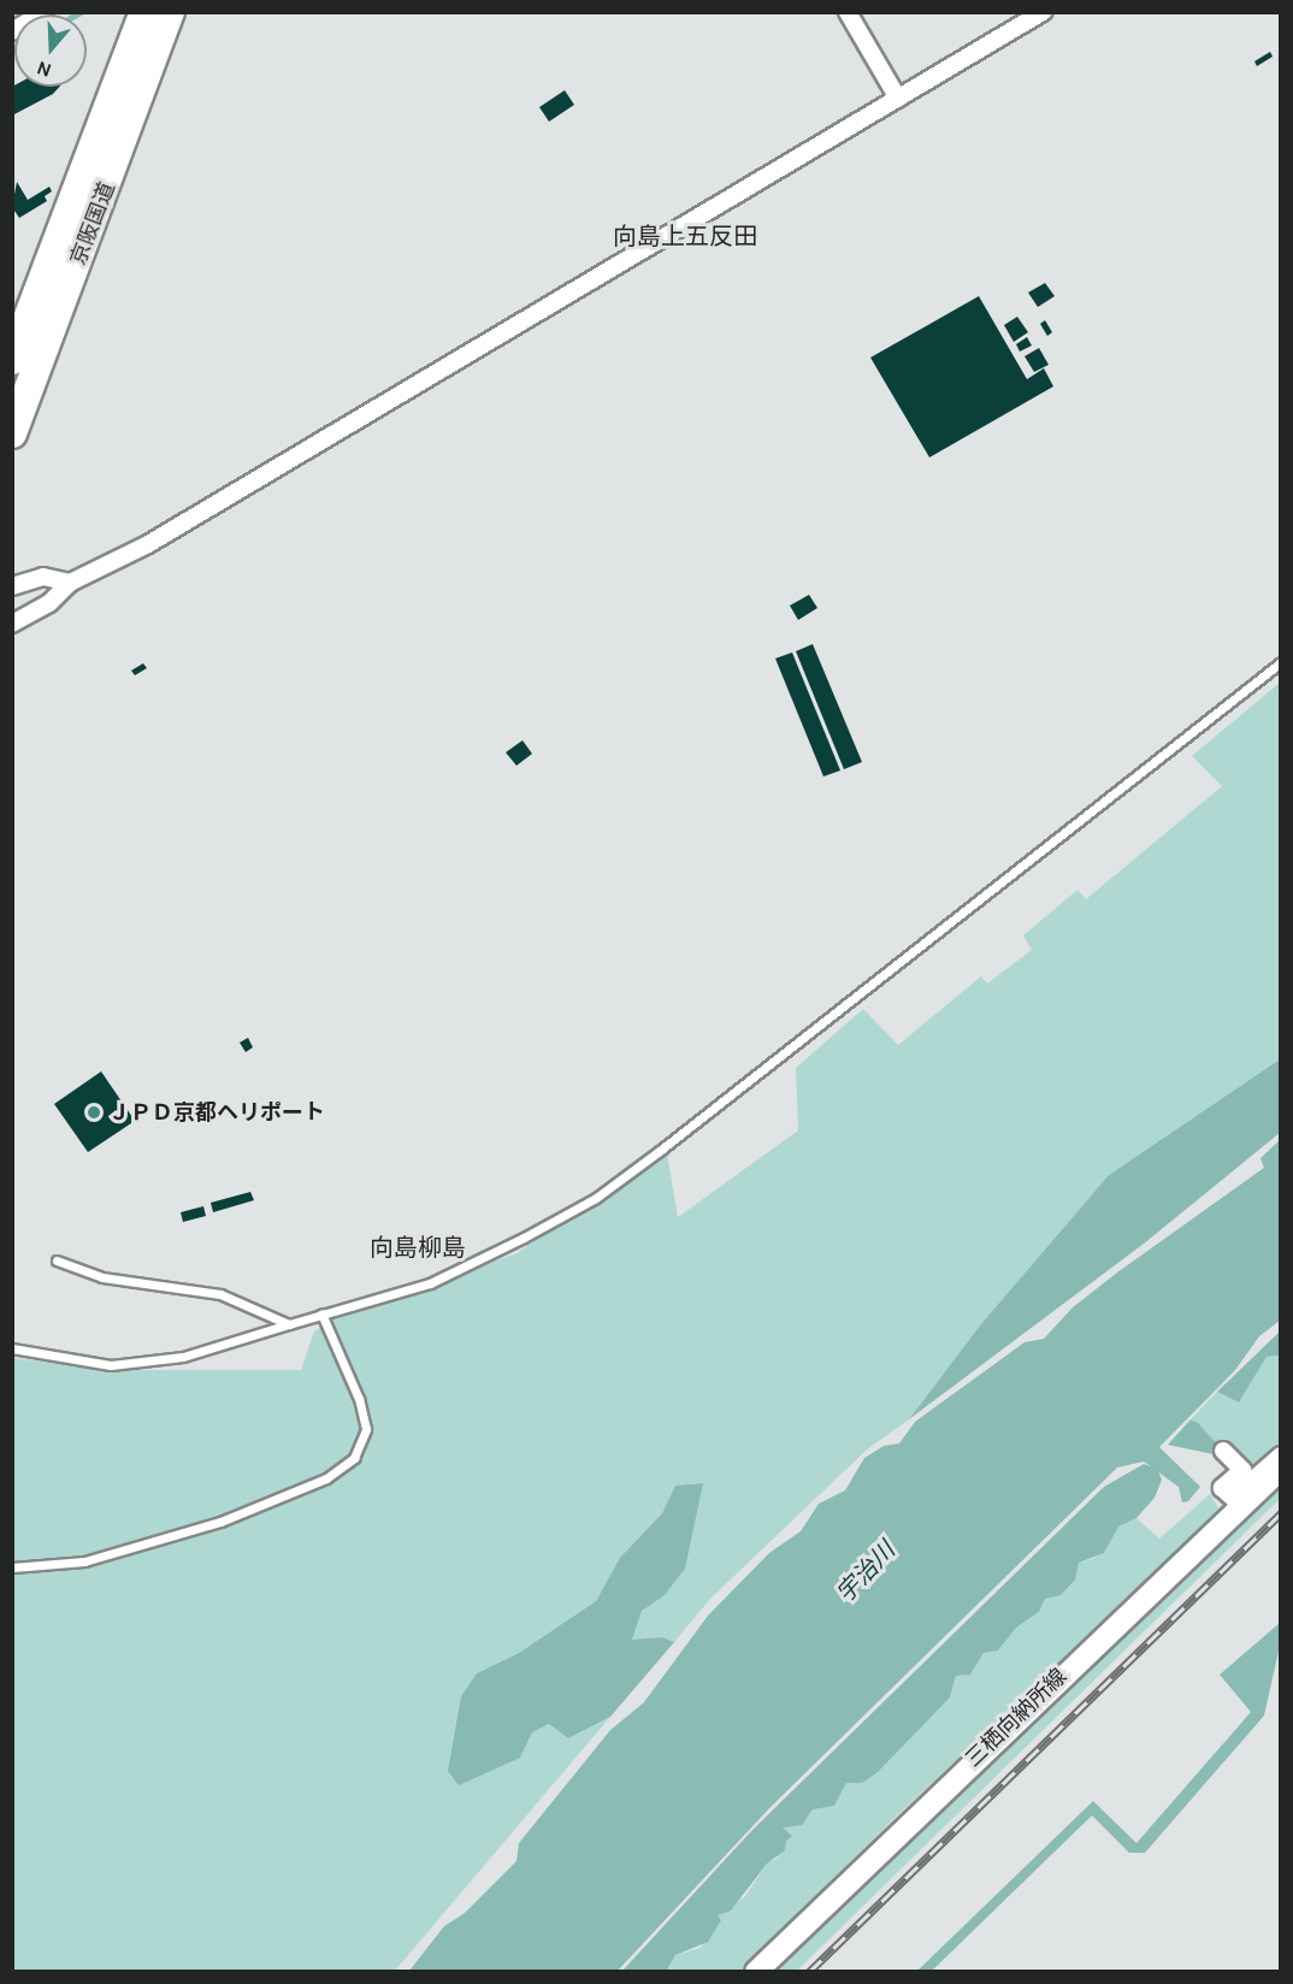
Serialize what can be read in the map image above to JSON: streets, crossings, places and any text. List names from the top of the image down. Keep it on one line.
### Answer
{"streets":{"highway":["京阪国道"],"main road":["三栖向納所線"]},"districts":["向島上五反田","向島柳島"],"water":["宇治川"],"places":["ＪＰＤ京都ヘリポート"],"north":"bottom"}
